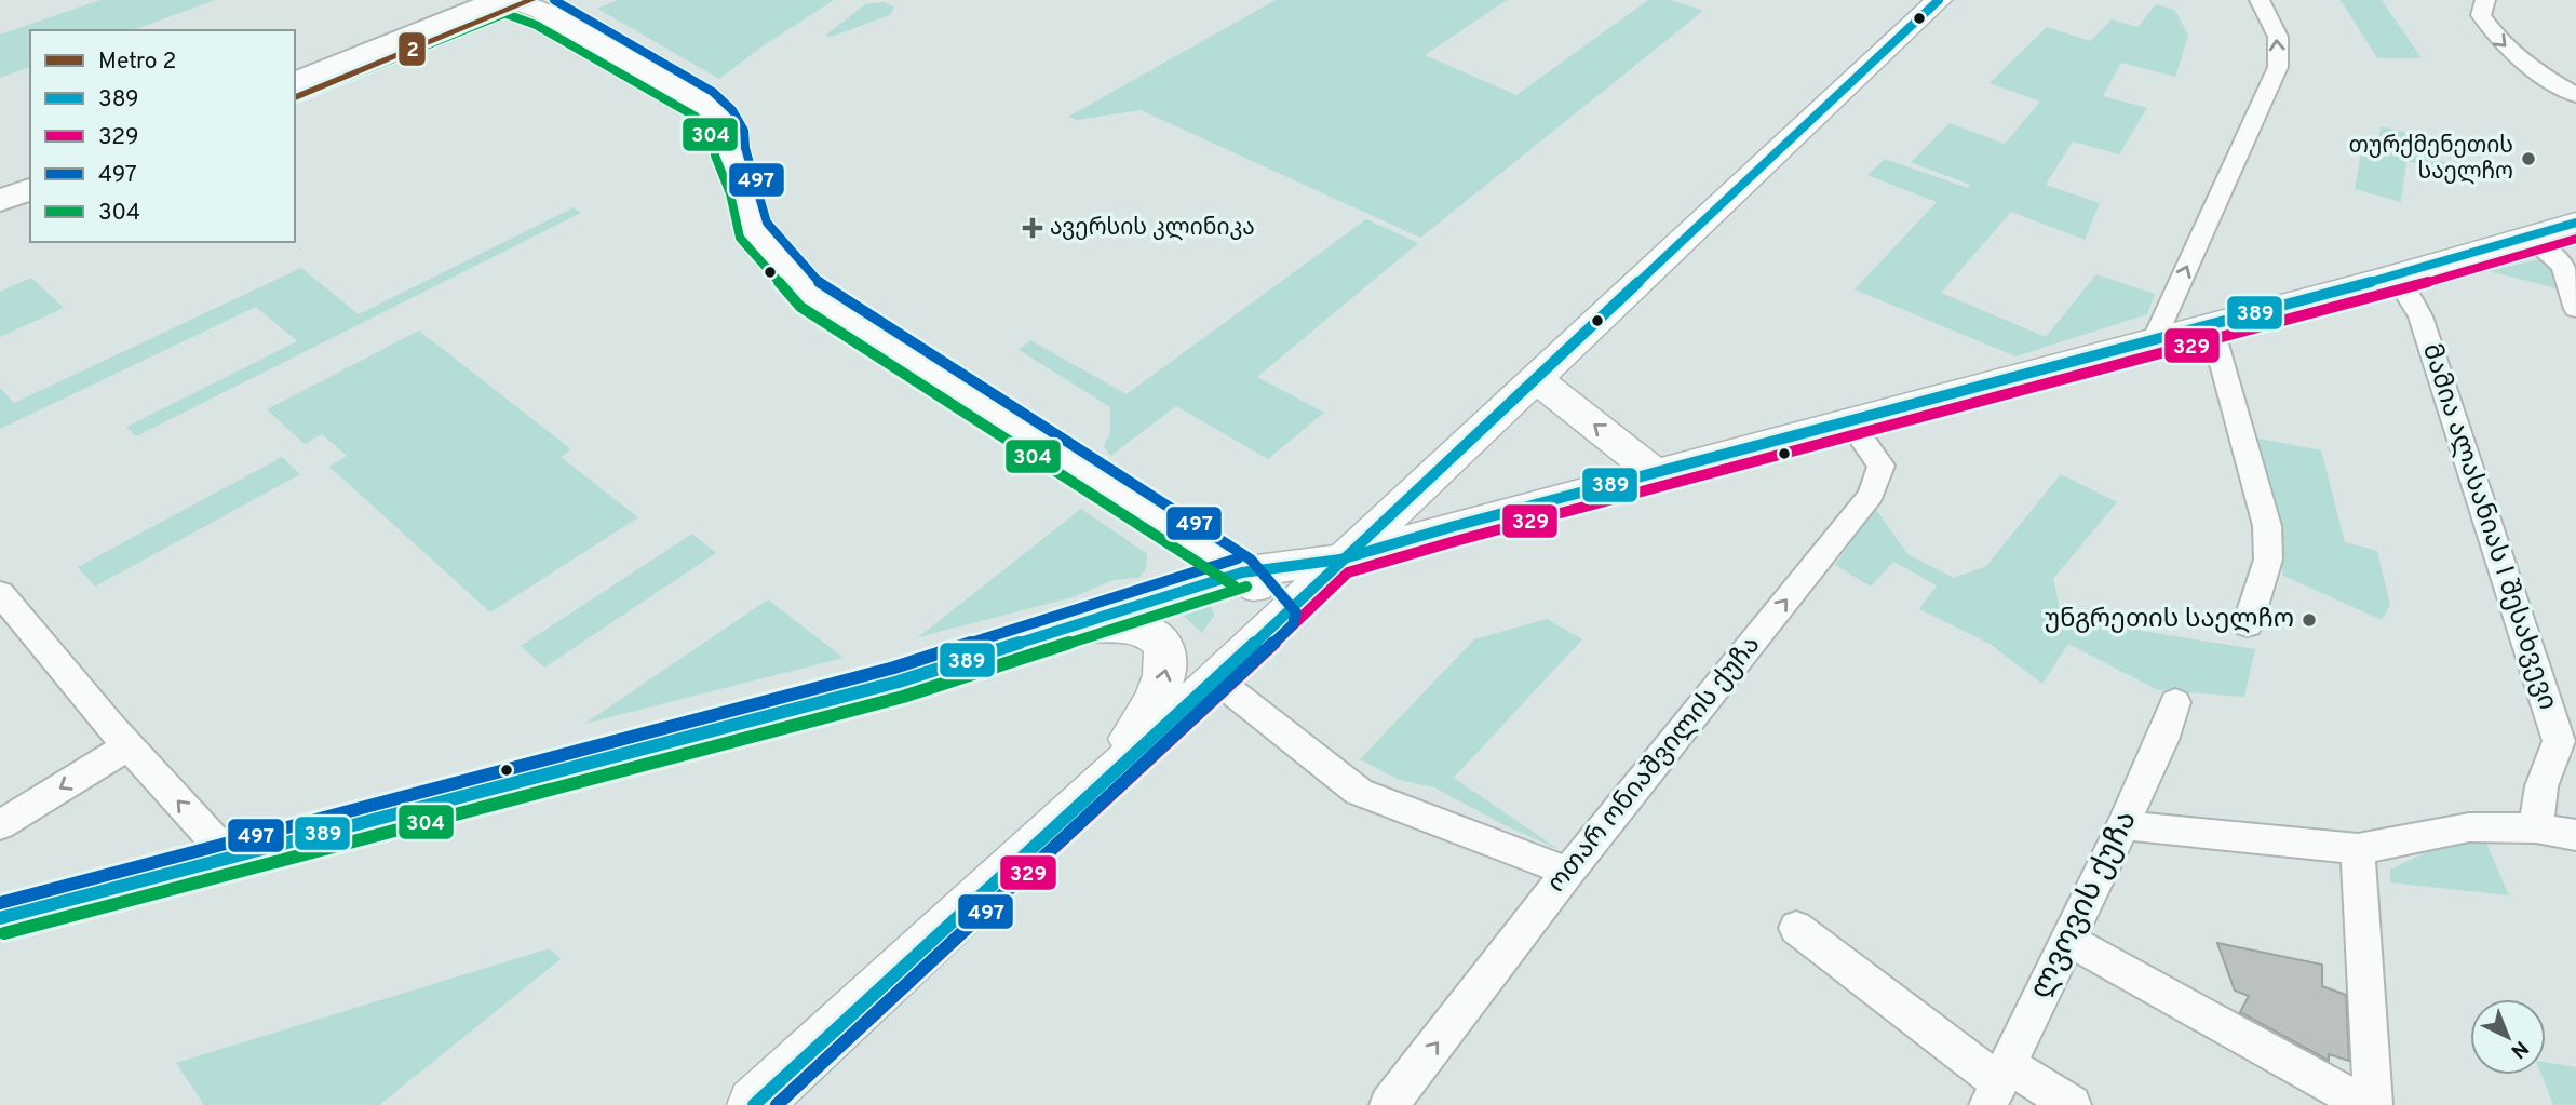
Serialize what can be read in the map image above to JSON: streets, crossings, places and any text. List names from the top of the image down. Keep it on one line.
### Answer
{"streets":{"street":["მამია ალასანიას I შესახვევი","ოთარ ონიაშვილის ქუჩა","ლვოვის ქუჩა"]},"one_way":["ოთარ ონიაშვილის ქუჩა"],"places":{"other":["თურქმენეთის საელჩო","უნგრეთის საელჩო"],"health":["ავერსის კლინიკა"]},"lines":["metro line 2","transit line 389","transit line 497","transit line 304","transit line 329"],"legend":["Metro 2","389","329","497","304"],"north":"bottom right"}
